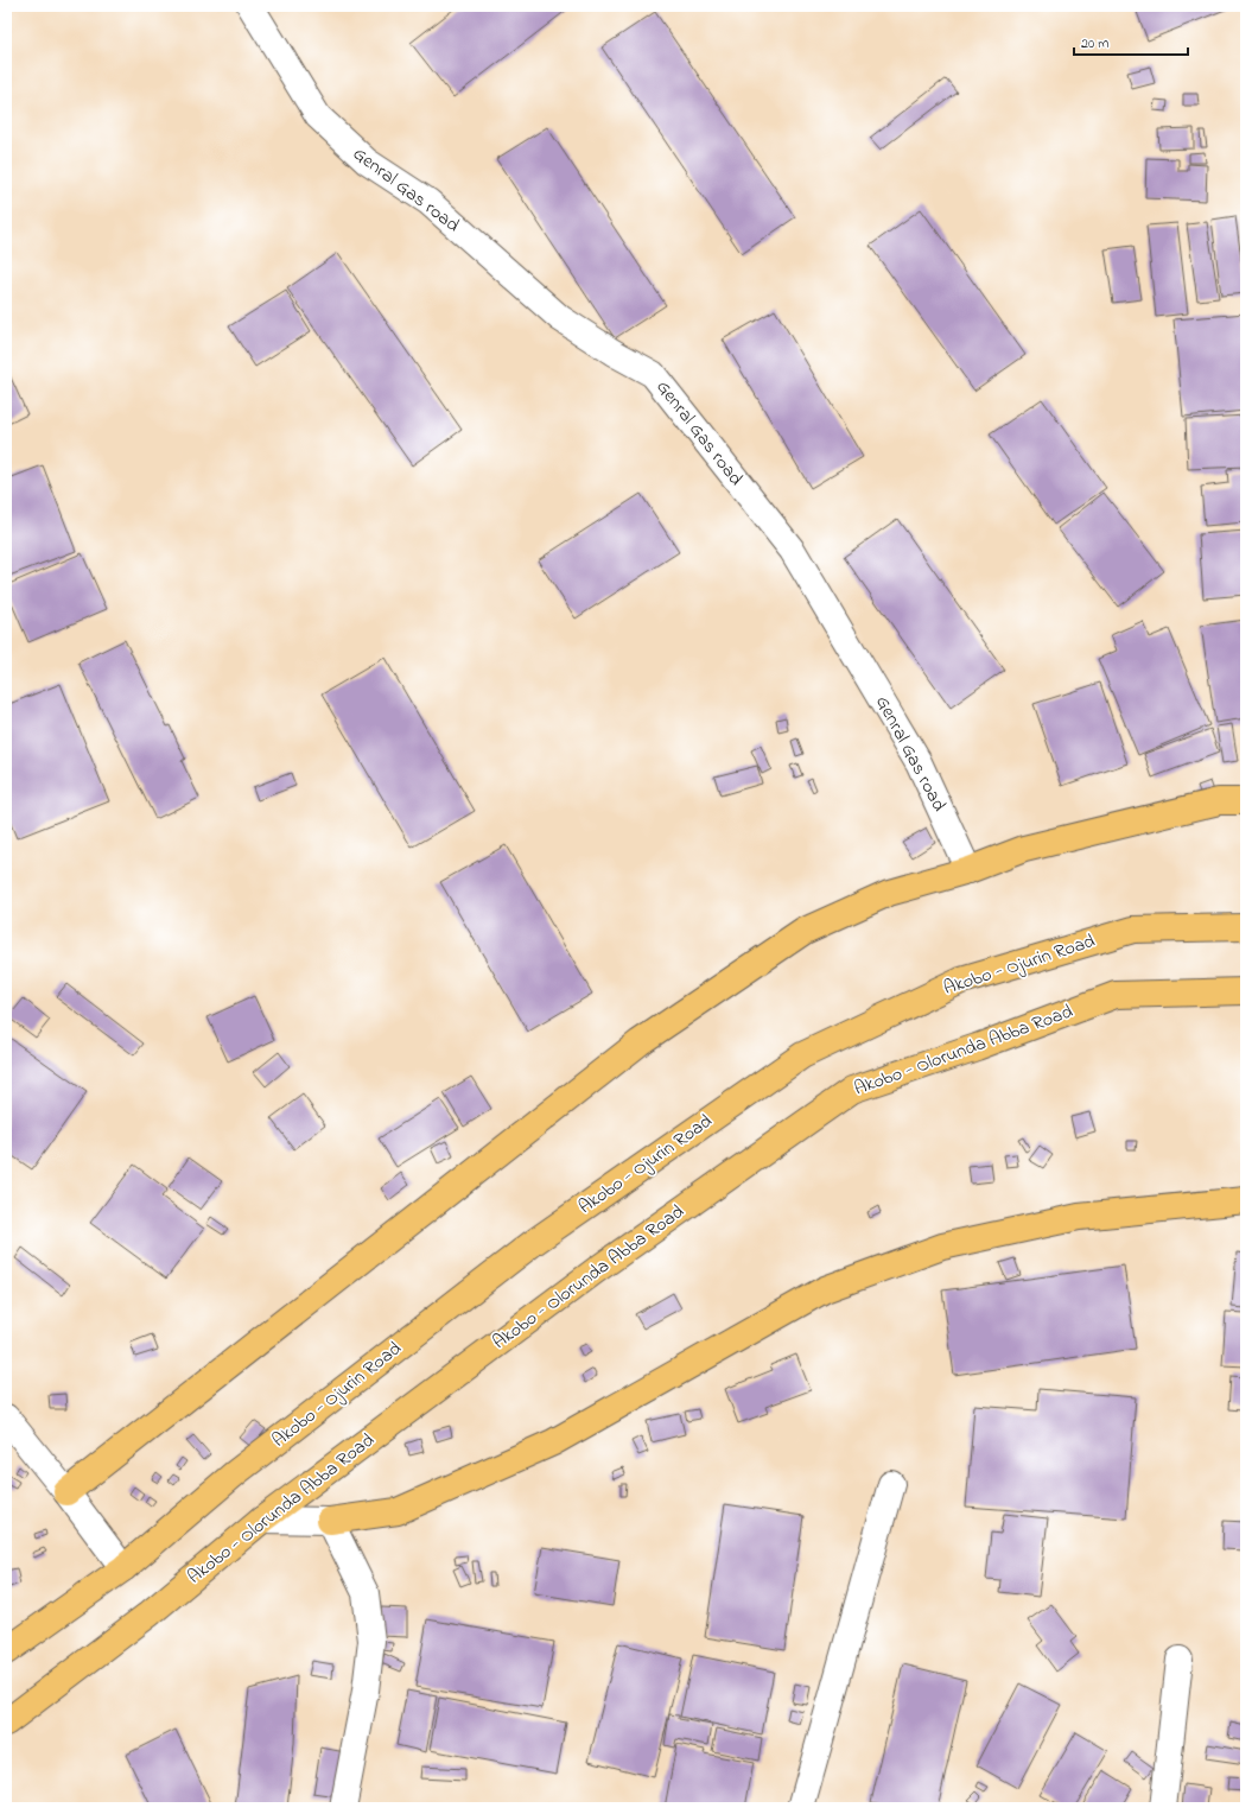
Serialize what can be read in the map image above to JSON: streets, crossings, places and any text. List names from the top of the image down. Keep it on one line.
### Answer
{"streets":{"main road":["Akobo - Ojurin Road","Akobo - Olorunda Abba Road"],"street":["Genral Gas road"]},"scale_bar":"20 m"}
